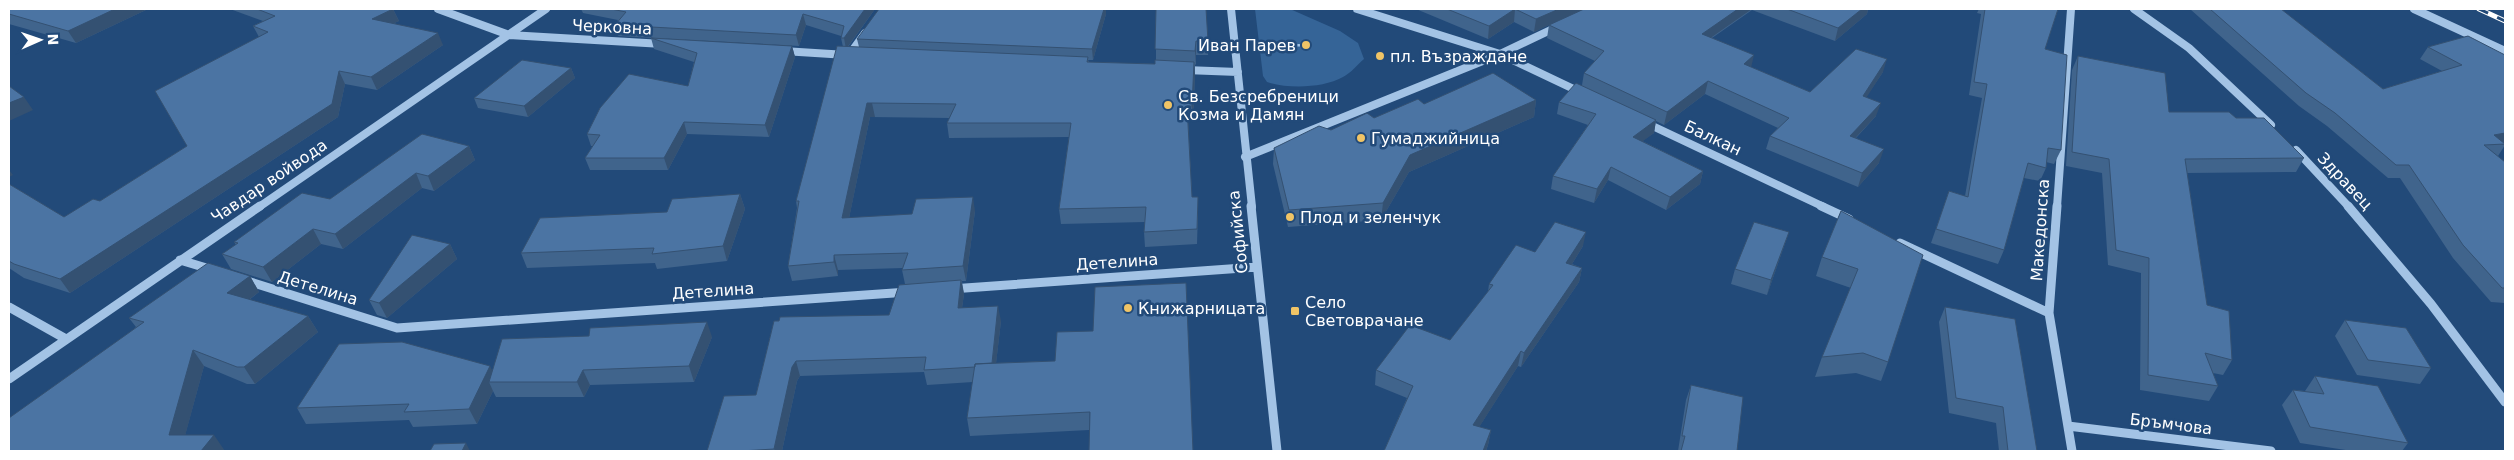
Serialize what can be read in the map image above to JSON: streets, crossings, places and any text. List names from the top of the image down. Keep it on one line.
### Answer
{"streets":{"street":["Черковна","Балкан","Чавдар войвода","Здравец","Македонска","Софийска","Детелина","Бръмчова"]},"crossings":[["Черковна","Чавдар войвода"],["Чавдар войвода","Детелина"],["Македонска","Бръмчова"],["Софийска","Детелина"]],"places":{"other":["Иван Парев","пл. Възраждане","Св. Безсребреници Козма и Дамян","Гумаджийница","Плод и зеленчук","Книжарницата"],"transit":["Село Световрачане"]},"north":"right"}
